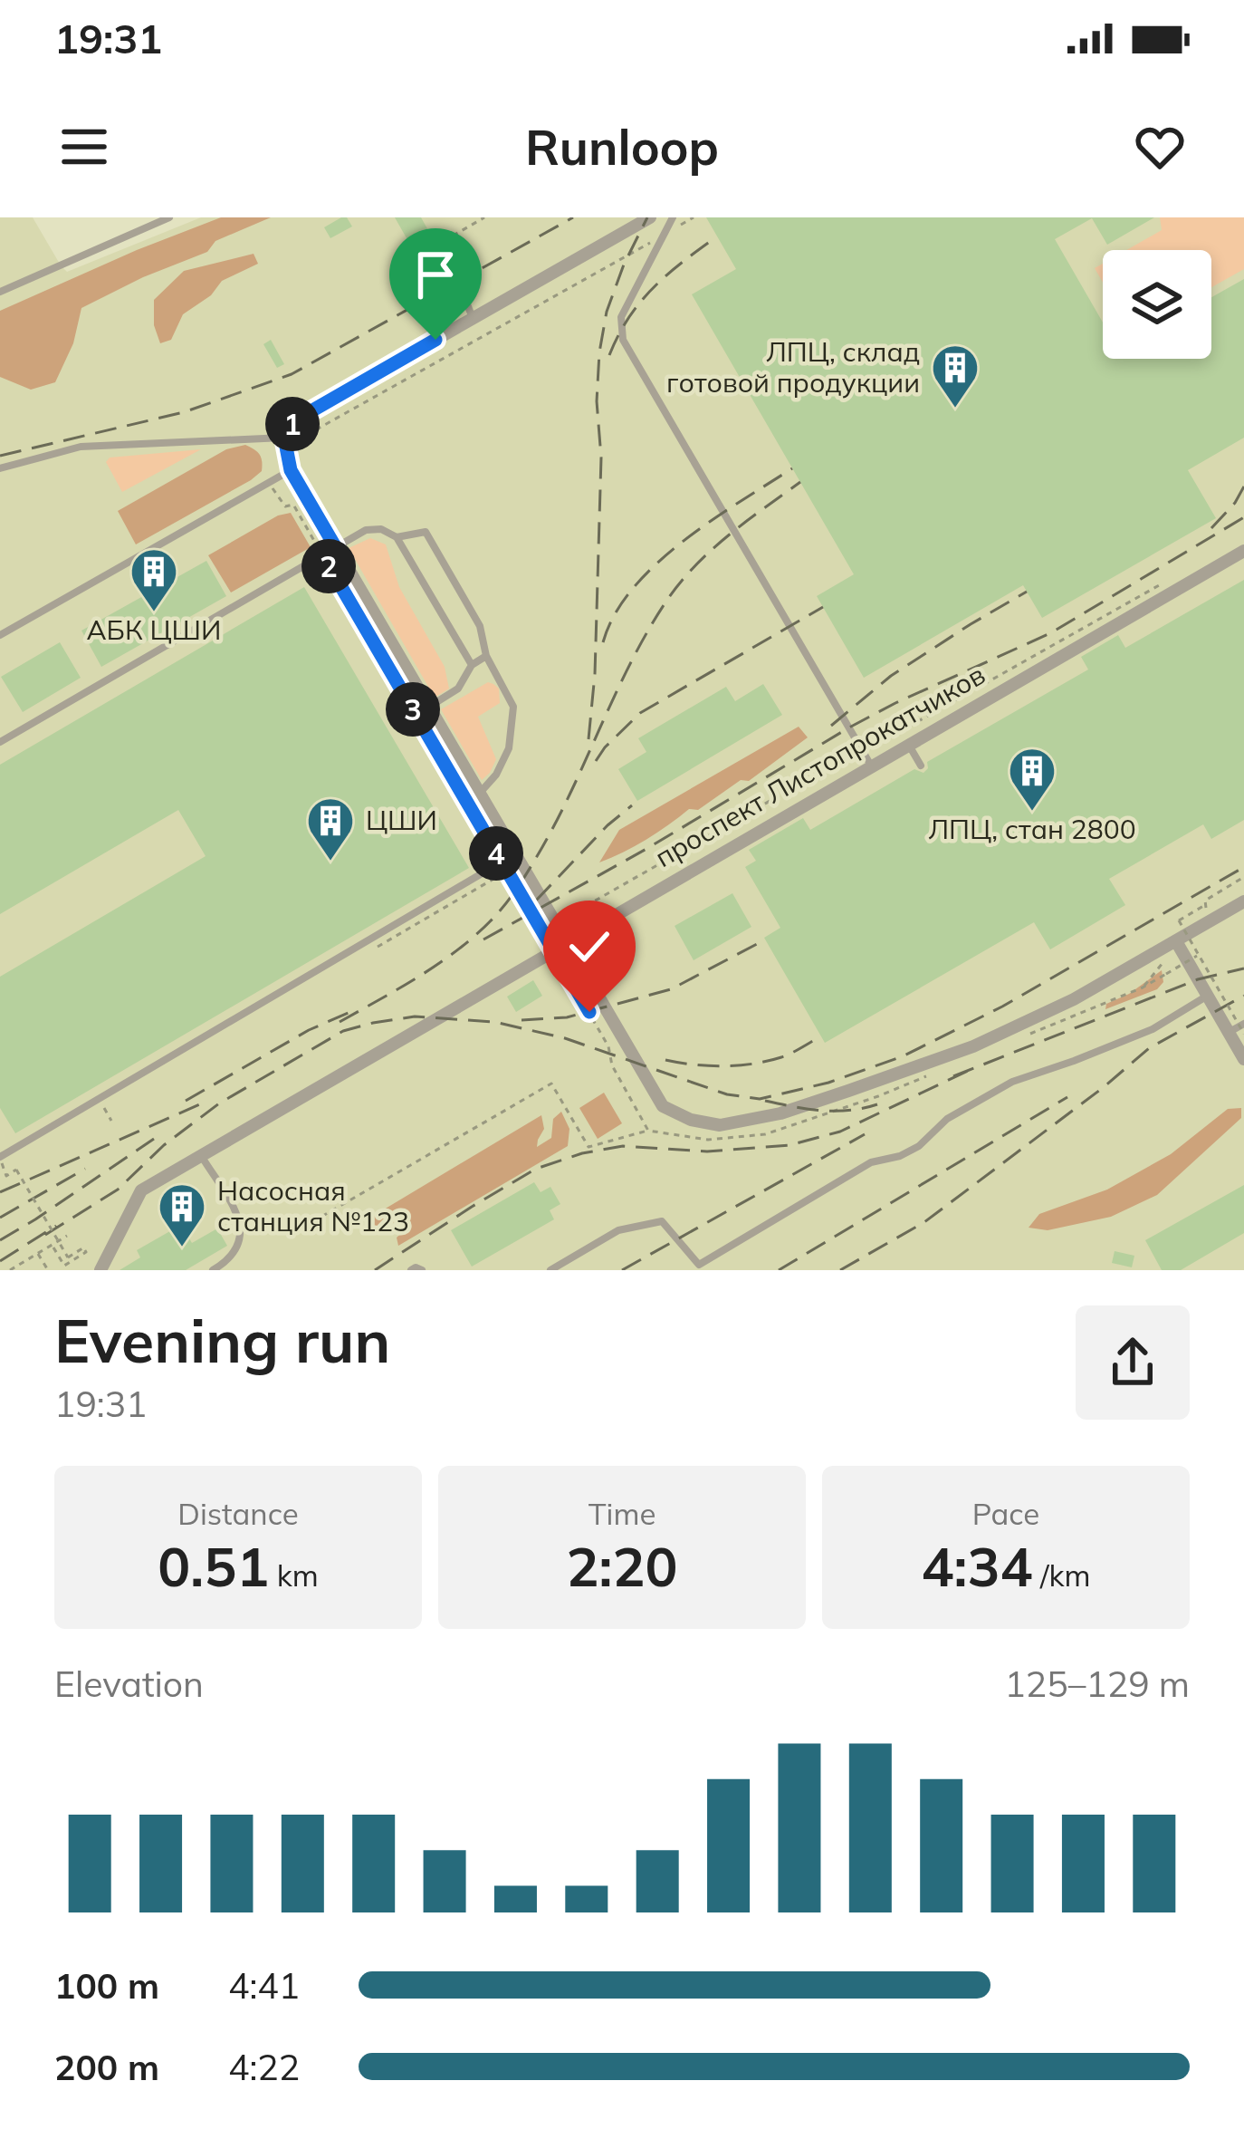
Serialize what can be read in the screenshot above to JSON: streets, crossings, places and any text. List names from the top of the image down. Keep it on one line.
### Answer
{"streets":{"street":["проспект Листопрокатчиков"]},"places":{"building":["ЛПЦ, склад готовой продукции","АБК ЦШИ","ЛПЦ, стан 2800","ЦШИ","Насосная станция №123"]},"page":{"status":"19:31","header":"Runloop","pins":["1","2","3","4"],"heading":["Evening run","19:31"],"stats":[["Distance","0.51 km"],["Time","2:20"],["Pace","4:34 /km"]],"chart":["Elevation","125–129 m"],"list":[{"name":"100 m","note":"4:41"},{"name":"200 m","note":"4:22"}]}}
